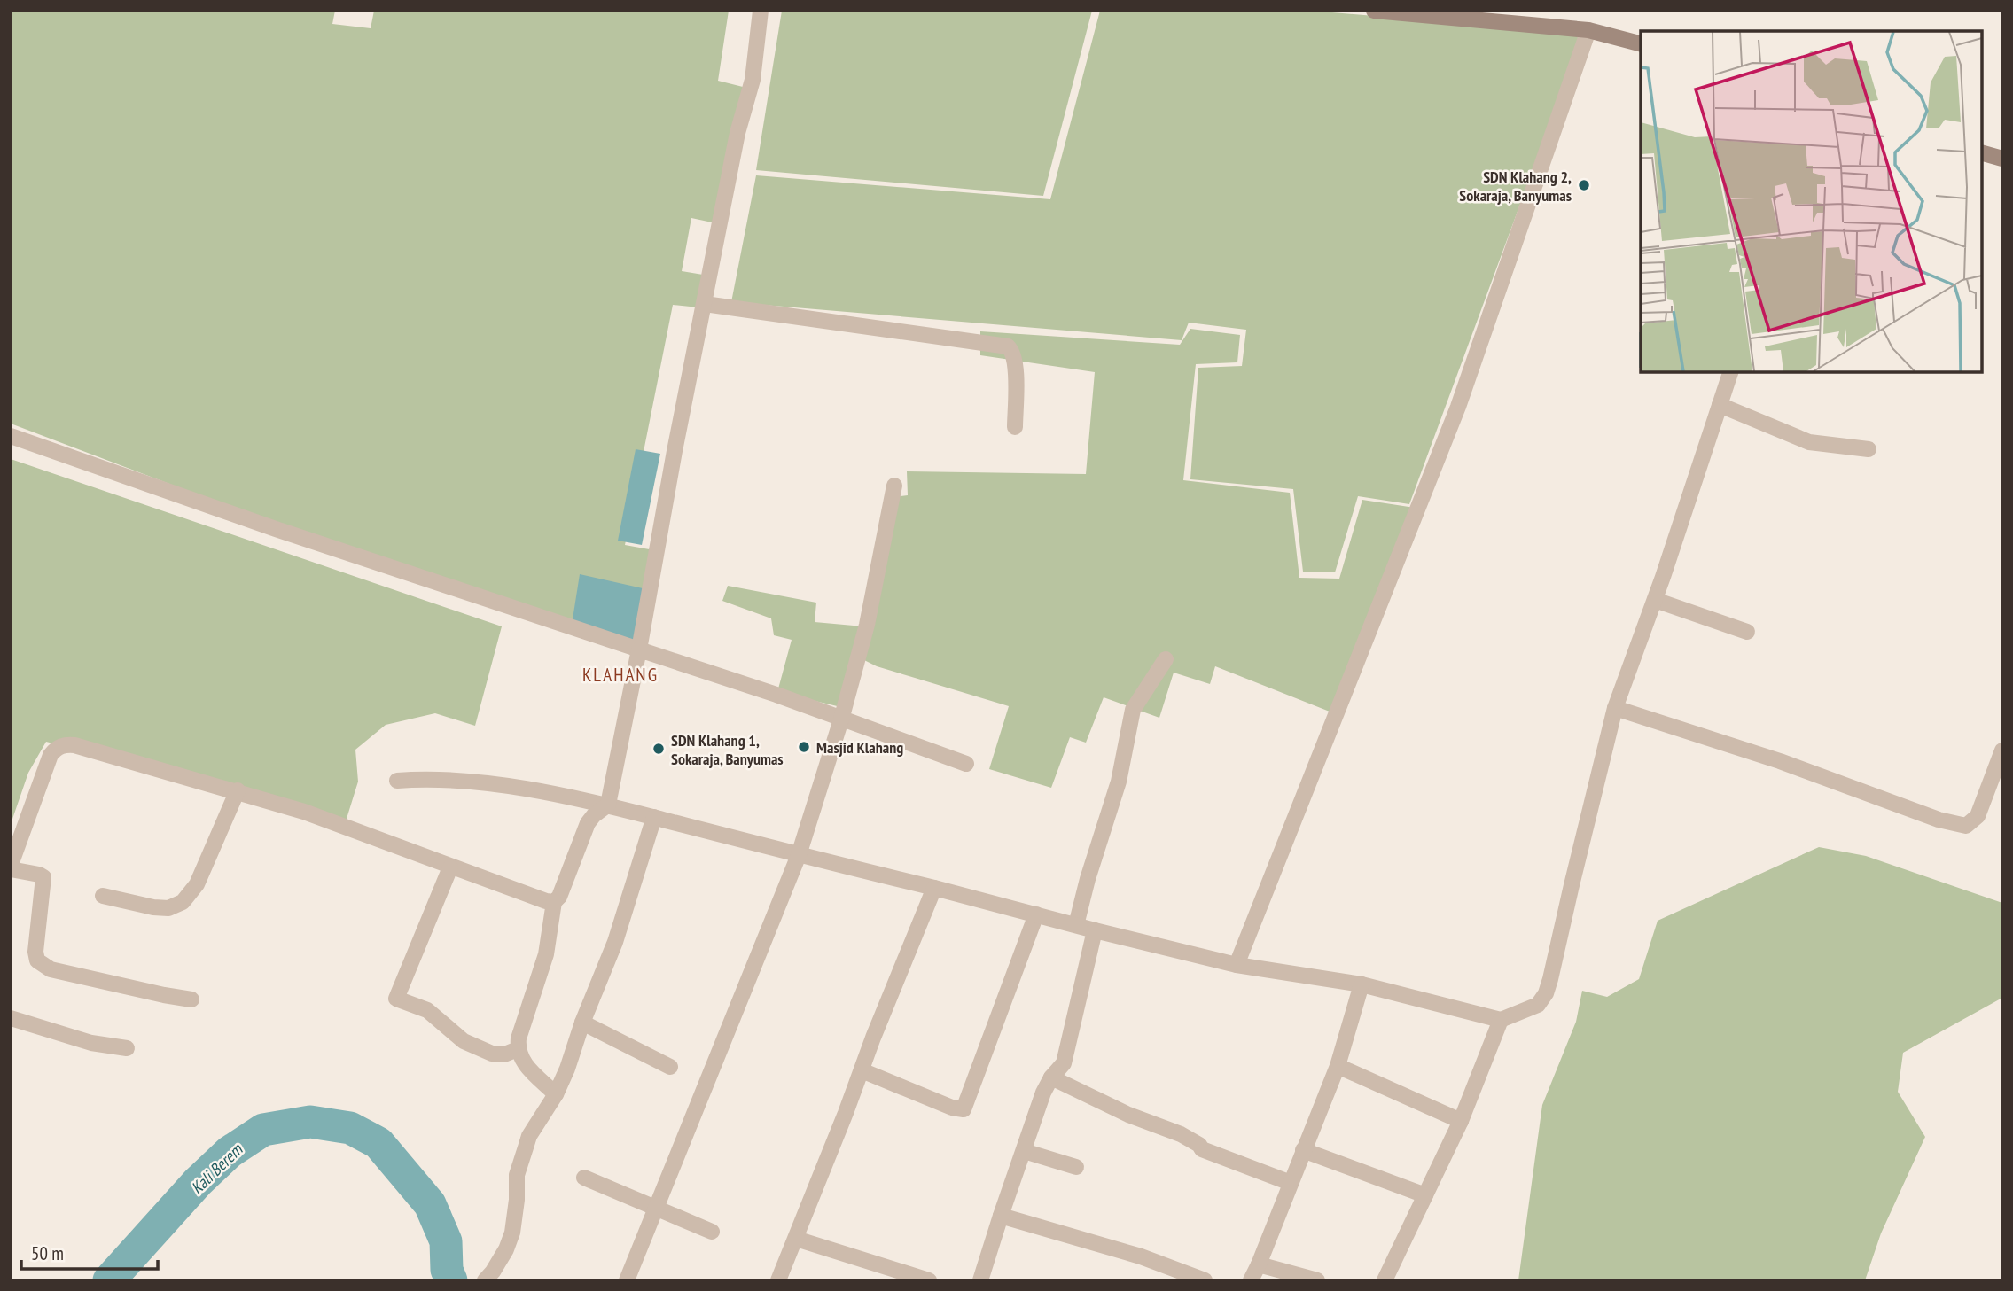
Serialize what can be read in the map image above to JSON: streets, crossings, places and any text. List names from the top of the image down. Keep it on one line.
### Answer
{"districts":["KLAHANG"],"water":["Kali Berem"],"places":["SDN Klahang 2, Sokaraja, Banyumas","Masjid Klahang","SDN Klahang 1, Sokaraja, Banyumas"],"scale_bar":"50 m"}
